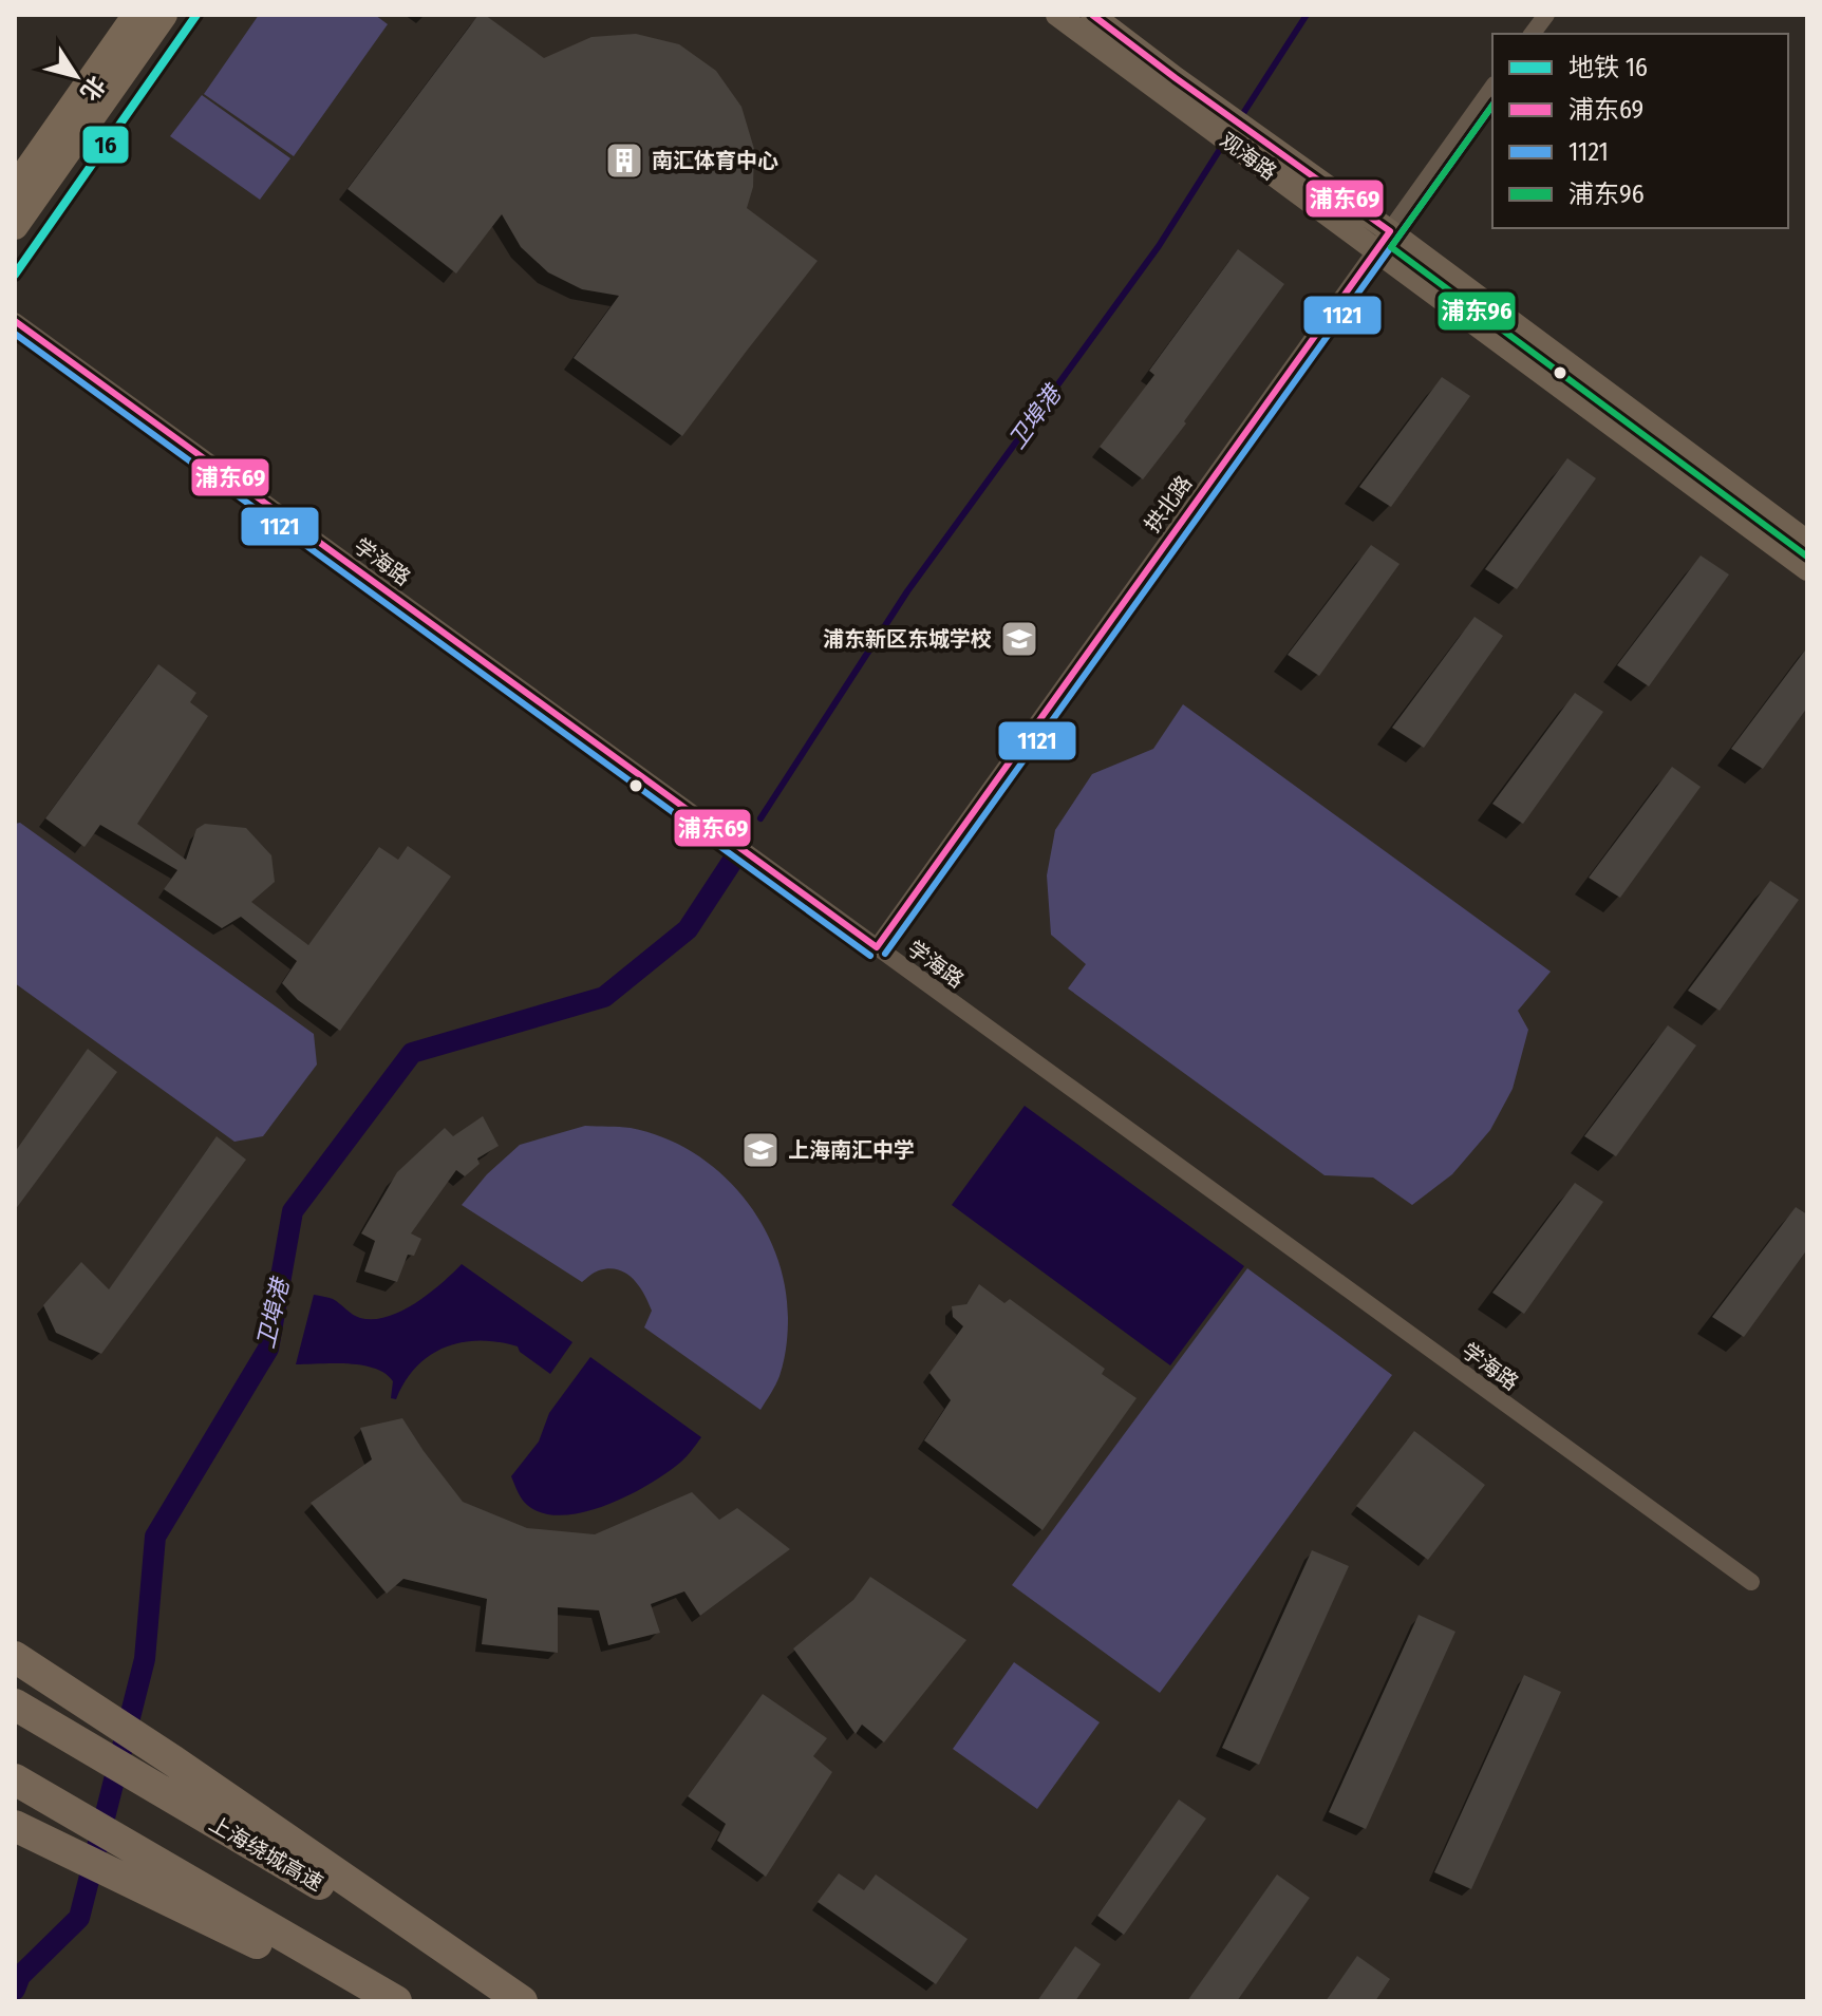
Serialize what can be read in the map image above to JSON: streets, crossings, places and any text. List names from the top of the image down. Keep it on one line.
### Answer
{"streets":{"highway":["上海绕城高速"],"main road":["观海路"],"street":["拱北路","学海路"]},"crossings":[["观海路","拱北路"],["拱北路","学海路"]],"water":["卫埠港"],"places":{"building":["南汇体育中心"],"school or university":["浦东新区东城学校","上海南汇中学"]},"lines":["metro line 16","transit line 浦东69","transit line 1121","transit line 浦东96"],"legend":["地铁 16","浦东69","1121","浦东96"],"north":"bottom right"}
